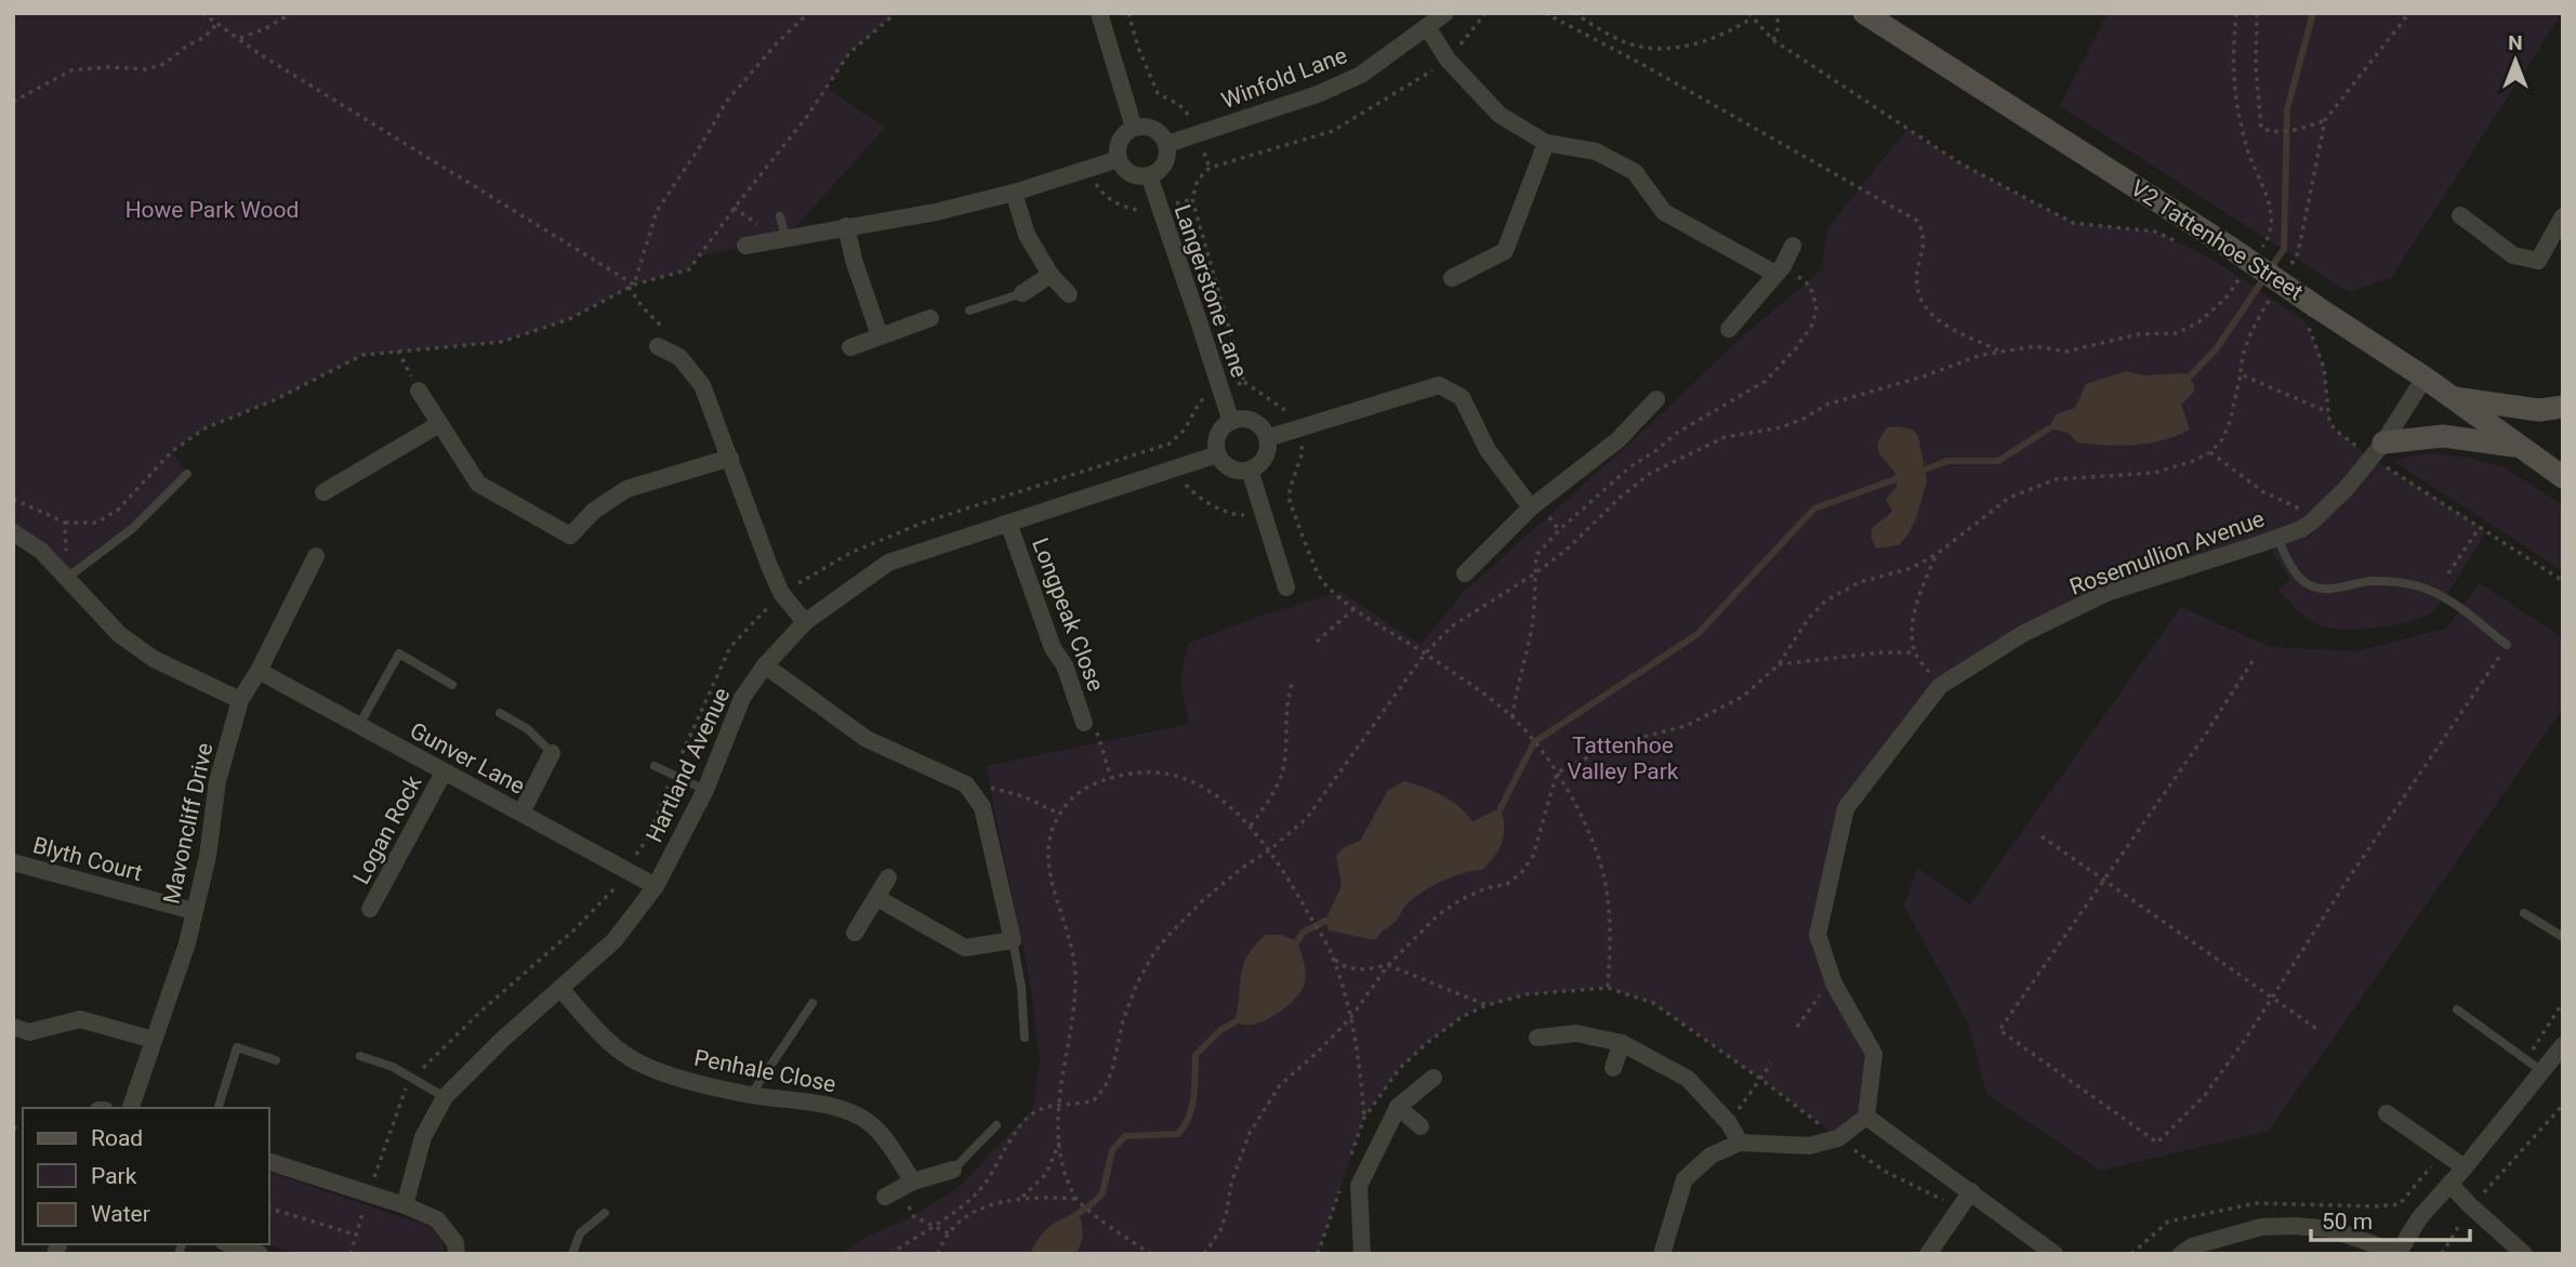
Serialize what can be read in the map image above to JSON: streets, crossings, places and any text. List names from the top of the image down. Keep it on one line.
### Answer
{"streets":{"street":["Winfold Lane","V2 Tattenhoe Street","Langerstone Lane","Rosemullion Avenue","Longpeak Close","Gunver Lane","Hartland Avenue","Mavoncliff Drive","Logan Rock","Blyth Court","Penhale Close"]},"crossings":[["Winfold Lane","Langerstone Lane"],["V2 Tattenhoe Street","Rosemullion Avenue"],["Langerstone Lane","Hartland Avenue"],["Longpeak Close","Hartland Avenue"],["Gunver Lane","Hartland Avenue"],["Gunver Lane","Mavoncliff Drive"],["Gunver Lane","Logan Rock"],["Hartland Avenue","Penhale Close"],["Mavoncliff Drive","Blyth Court"]],"parks":["Howe Park Wood","Tattenhoe Valley Park"],"legend":["Road","Park","Water"],"scale_bar":"50 m","north":"top"}
